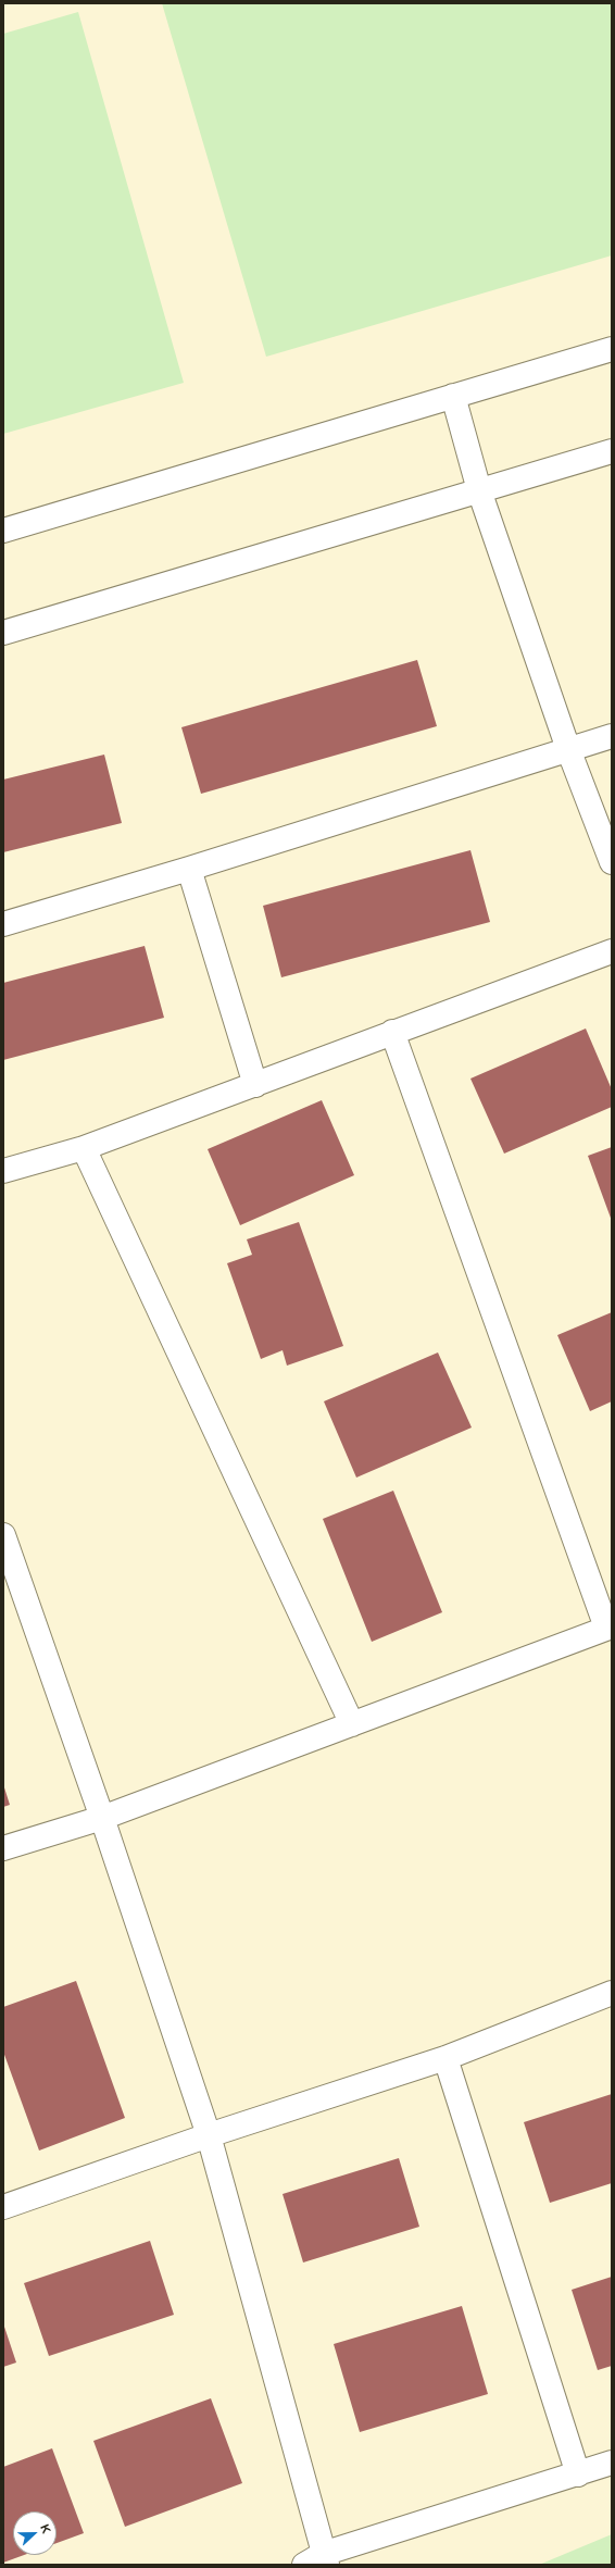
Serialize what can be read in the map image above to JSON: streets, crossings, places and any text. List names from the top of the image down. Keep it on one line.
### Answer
{"north":"right"}
